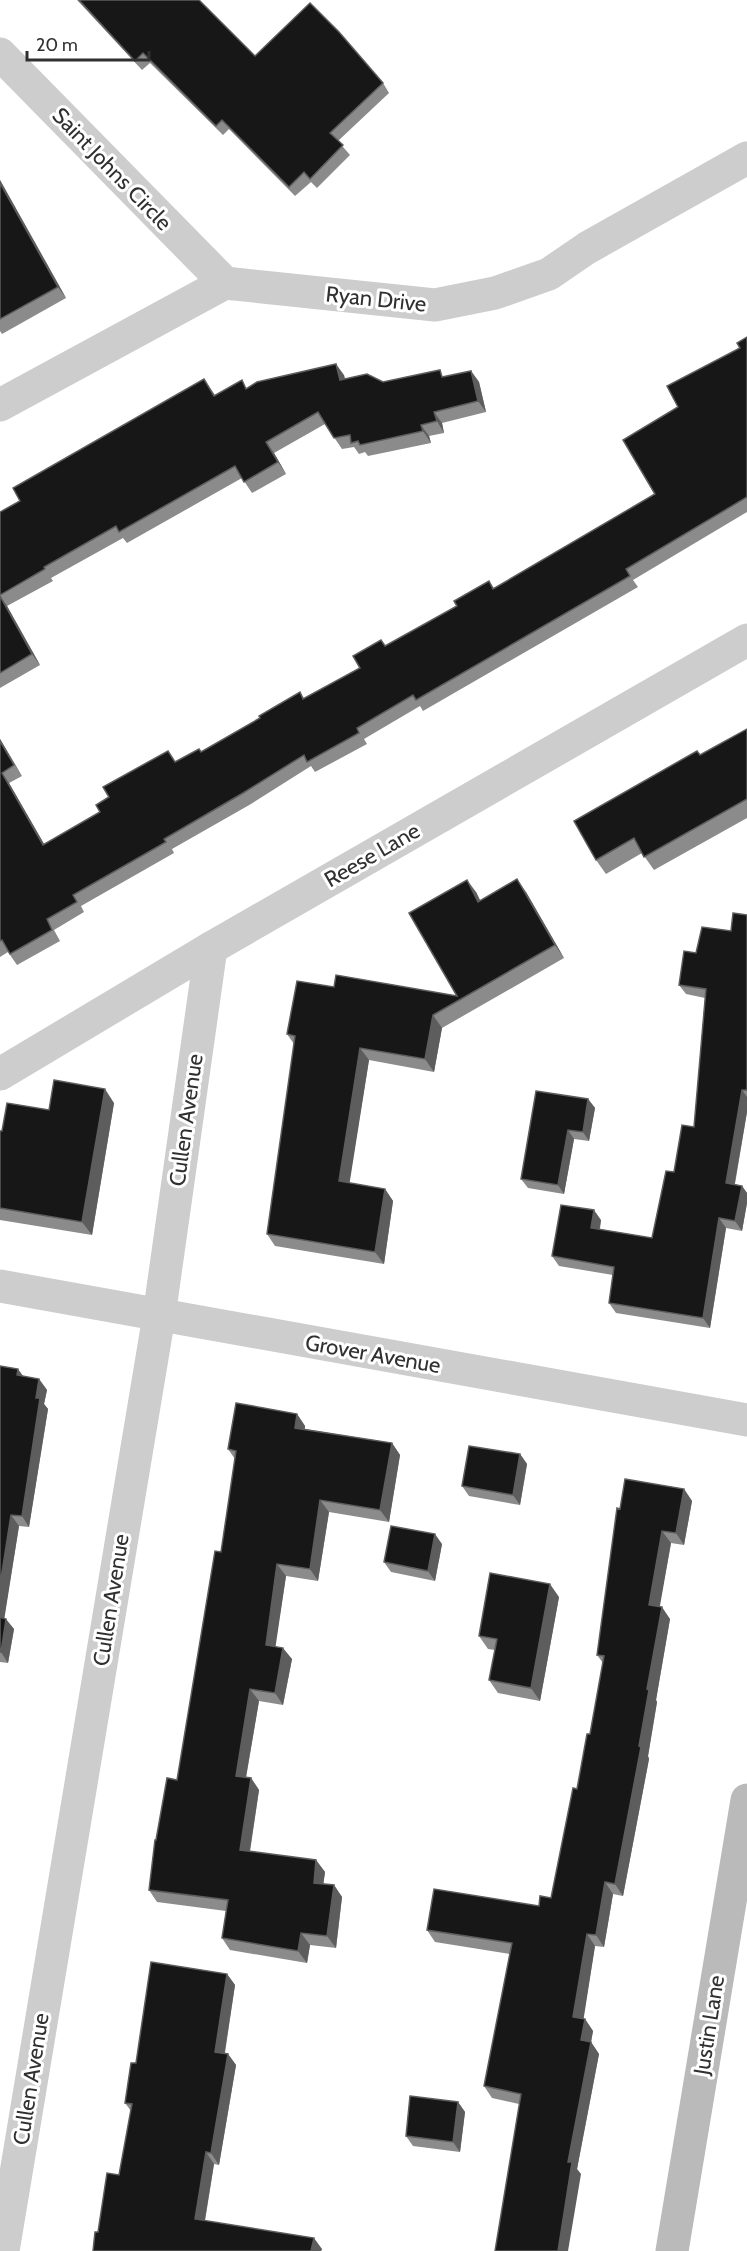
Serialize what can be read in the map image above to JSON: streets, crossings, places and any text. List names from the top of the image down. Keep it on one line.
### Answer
{"streets":{"street":["Saint Johns Circle","Ryan Drive","Reese Lane","Cullen Avenue","Grover Avenue","Justin Lane"]},"crossings":[["Saint Johns Circle","Ryan Drive"],["Reese Lane","Cullen Avenue"],["Cullen Avenue","Grover Avenue"]],"scale_bar":"20 m"}
